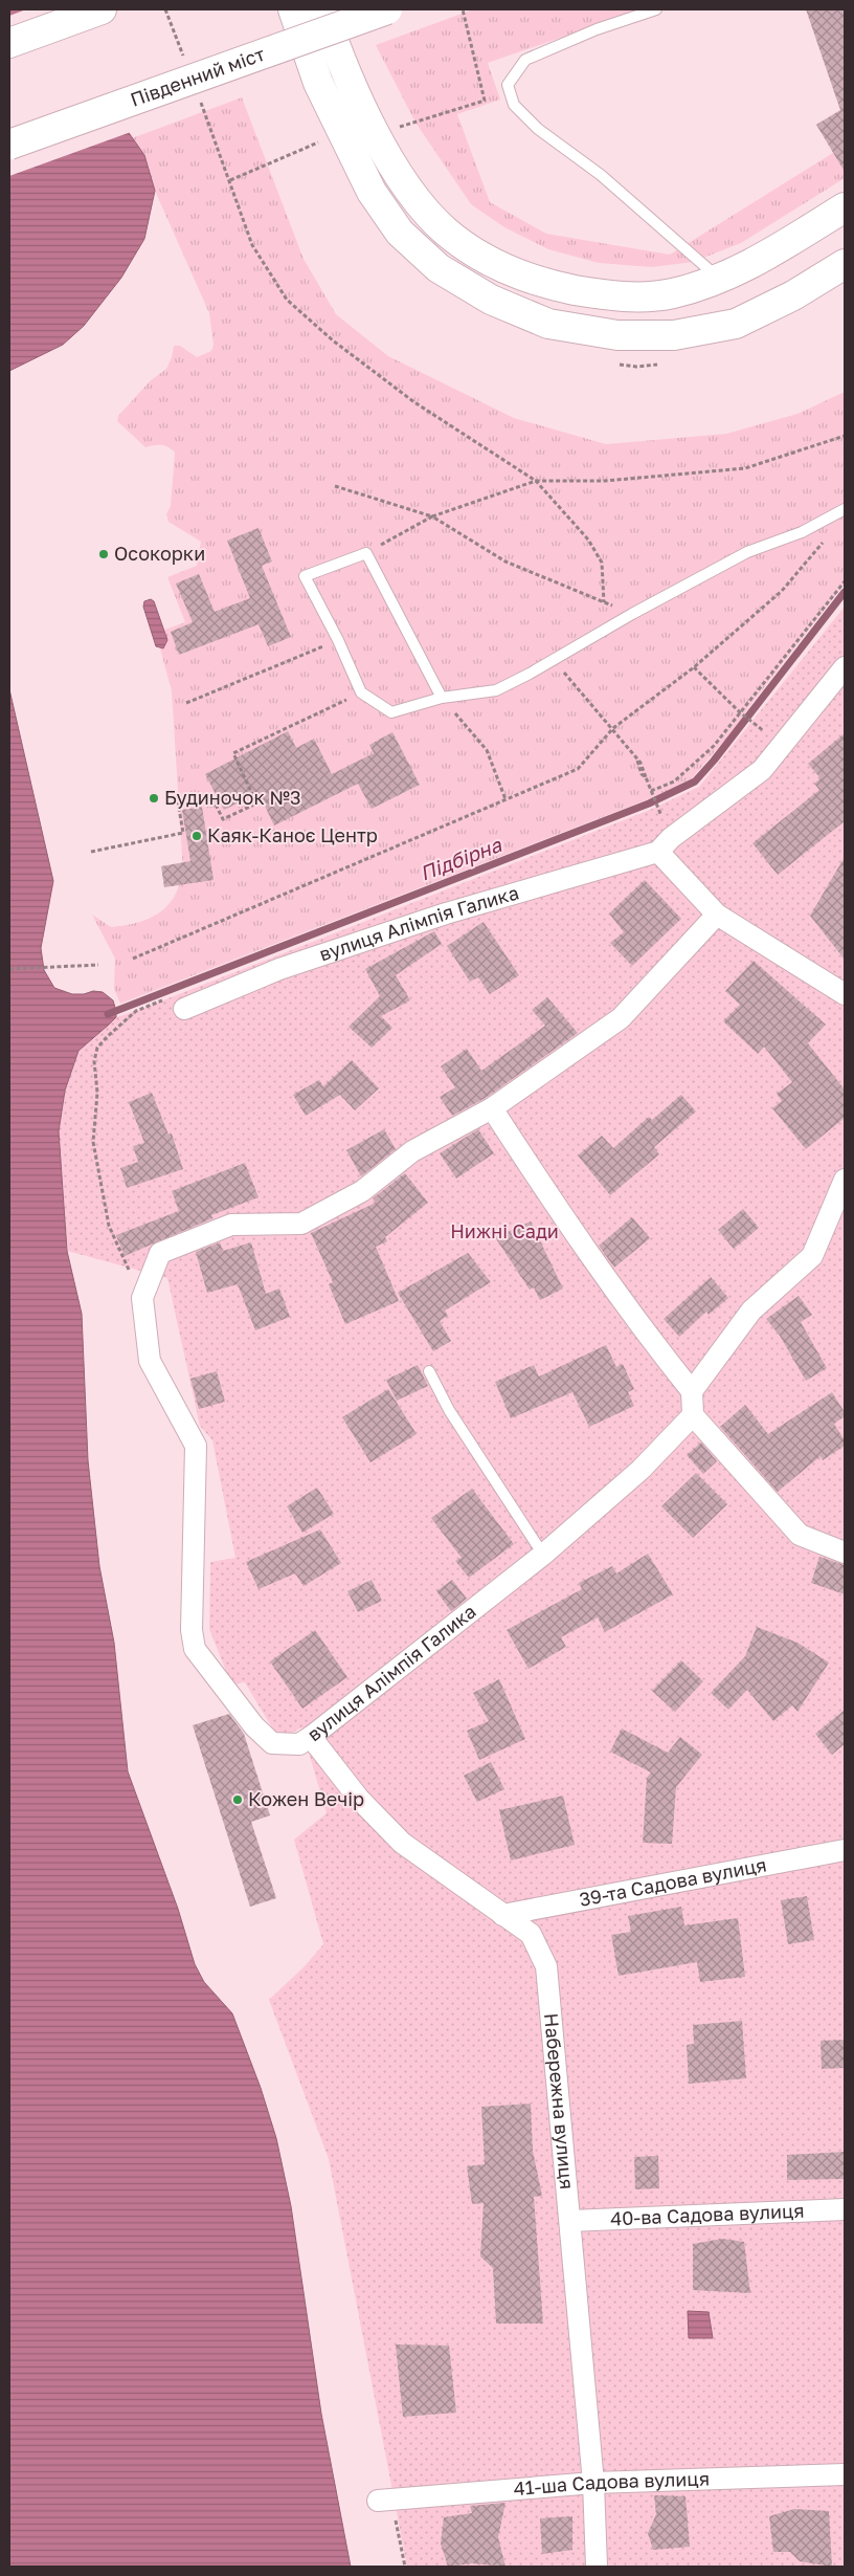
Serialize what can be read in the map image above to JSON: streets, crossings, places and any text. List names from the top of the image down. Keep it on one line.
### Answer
{"streets":{"highway":["Південний міст"],"street":["вулиця Алімпія Галика","39-та Садова вулиця","Набережна вулиця","40-ва Садова вулиця","41-ша Садова вулиця"]},"crossings":[["вулиця Алімпія Галика","Набережна вулиця"],["39-та Садова вулиця","Набережна вулиця"],["Набережна вулиця","40-ва Садова вулиця"],["Набережна вулиця","41-ша Садова вулиця"]],"water":["Підбірна"],"parks":["Нижні Сади"],"places":["Осокорки","Будиночок №3","Каяк-Каноє Центр","Кожен Вечір"]}
